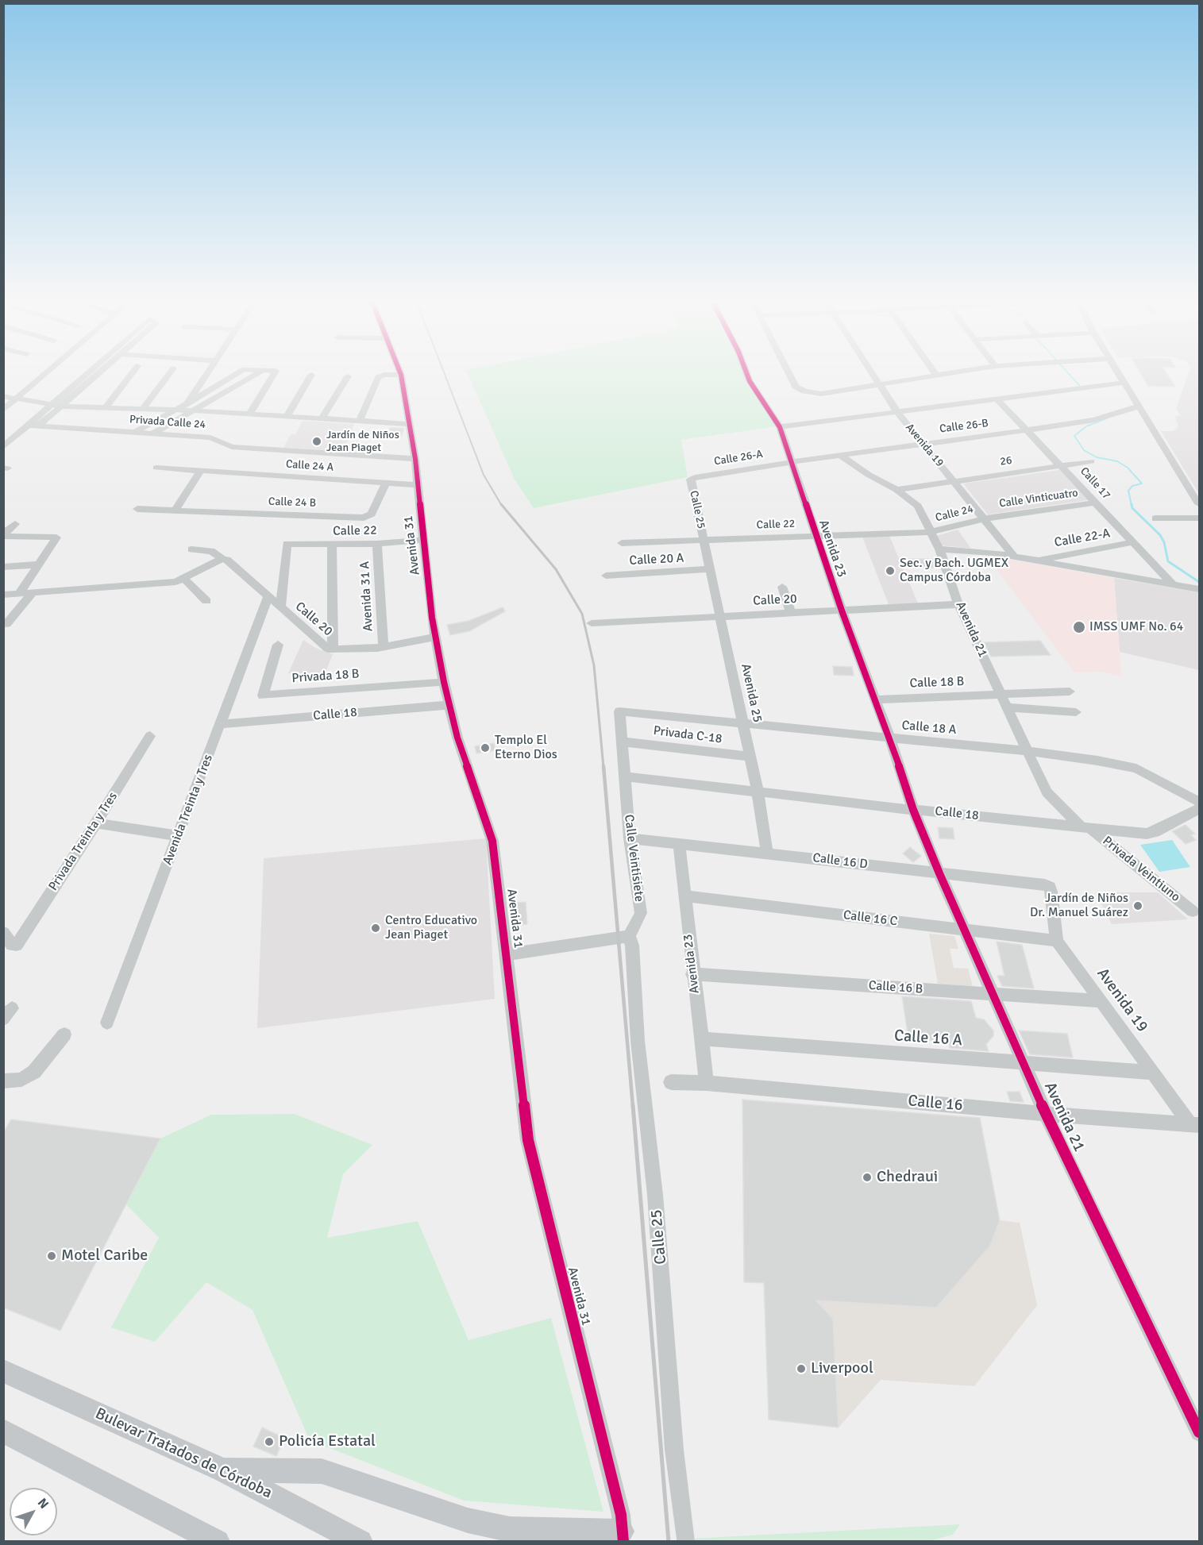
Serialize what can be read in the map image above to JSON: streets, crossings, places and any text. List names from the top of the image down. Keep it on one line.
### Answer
{"streets":{"main road":["Bulevar Tratados de Córdoba"],"street":["Privada Calle 24","Calle 26-B","Avenida 19","Calle 26-A","26","Calle 24 A","Calle 17","Calle Vinticuatro","Calle 24 B","Calle 25","Calle 24","Calle 22","Calle 22-A","Avenida 31","Avenida 23","Calle 20 A","Avenida 31 A","Calle 20","Avenida 21","Privada 18 B","Calle 18 B","Avenida 25","Calle 18","Calle 18 A","Privada C-18","Avenida Treinta y Tres","Privada Treinta y Tres","Calle Veintisiete","Calle 16 D","Privada Veintiuno","Calle 16 C","Calle 16 B","Calle 16 A","Calle 16"]},"crossings":[["Privada Calle 24","Avenida 31"],["Calle 26-B","Avenida 19"],["Calle 26-B","Calle 26-A"],["Calle 26-B","Calle 17"],["Calle 26-B","Avenida 23"],["Calle 26-B","Avenida 21"],["Avenida 19","26"],["Avenida 19","Calle Vinticuatro"],["Avenida 19","Calle 24"],["Avenida 19","Calle 16 D"],["Avenida 19","Calle 16 C"],["Avenida 19","Calle 16 B"],["Avenida 19","Calle 16 A"],["Avenida 19","Calle 16"],["Calle 26-A","Calle 25"],["Calle 26-A","Avenida 23"],["26","Calle 17"],["26","Avenida 21"],["Calle 24 A","Calle 24 B"],["Calle 24 A","Avenida 31"],["Calle 17","Calle Vinticuatro"],["Calle 17","Calle 22-A"],["Calle Vinticuatro","Calle 24"],["Calle 25","Calle 22"],["Calle 25","Avenida 25"],["Calle 25","Calle Veintisiete"],["Calle 24","Calle 22"],["Calle 24","Avenida 21"],["Calle 22","Avenida 31"],["Calle 22","Avenida 23"],["Calle 22","Avenida 31 A"],["Calle 22","Calle 20"],["Calle 22","Avenida 21"],["Calle 22","Avenida 25"],["Avenida 31","Calle 20"],["Avenida 31","Privada 18 B"],["Avenida 31","Calle 18"],["Avenida 23","Calle 20"],["Avenida 23","Avenida 21"],["Avenida 23","Calle 18 B"],["Avenida 23","Calle 18"],["Avenida 23","Calle 18 A"],["Avenida 23","Calle 16 D"],["Avenida 23","Calle 16 C"],["Avenida 23","Calle 16 B"],["Avenida 23","Calle 16 A"],["Avenida 23","Calle 16"],["Calle 20 A","Avenida 25"],["Avenida 31 A","Calle 20"],["Calle 20","Avenida 21"],["Calle 20","Avenida 25"],["Calle 20","Avenida Treinta y Tres"],["Avenida 21","Calle 18 B"],["Avenida 21","Calle 18"],["Avenida 21","Calle 18 A"],["Avenida 21","Calle 16 D"],["Avenida 21","Privada Veintiuno"],["Avenida 21","Calle 16 C"],["Avenida 21","Calle 16 B"],["Avenida 21","Calle 16 A"],["Avenida 21","Calle 16"],["Avenida 25","Calle 18"],["Avenida 25","Calle 18 A"],["Avenida 25","Privada C-18"],["Avenida 25","Calle 16 D"],["Calle 18","Avenida Treinta y Tres"],["Calle 18","Calle Veintisiete"],["Calle 18","Privada Veintiuno"],["Calle 18 A","Calle Veintisiete"],["Privada C-18","Calle Veintisiete"],["Calle Veintisiete","Calle 16 D"]],"places":["Jardín de Niños Jean Piaget","Sec. y Bach. UGMEX Campus Córdoba","IMSS UMF No. 64","Templo El Eterno Dios","Jardín de Niños Dr. Manuel Suárez","Centro Educativo Jean Piaget","Chedraui","Motel Caribe","Liverpool","Policía Estatal"],"north":"top right"}
